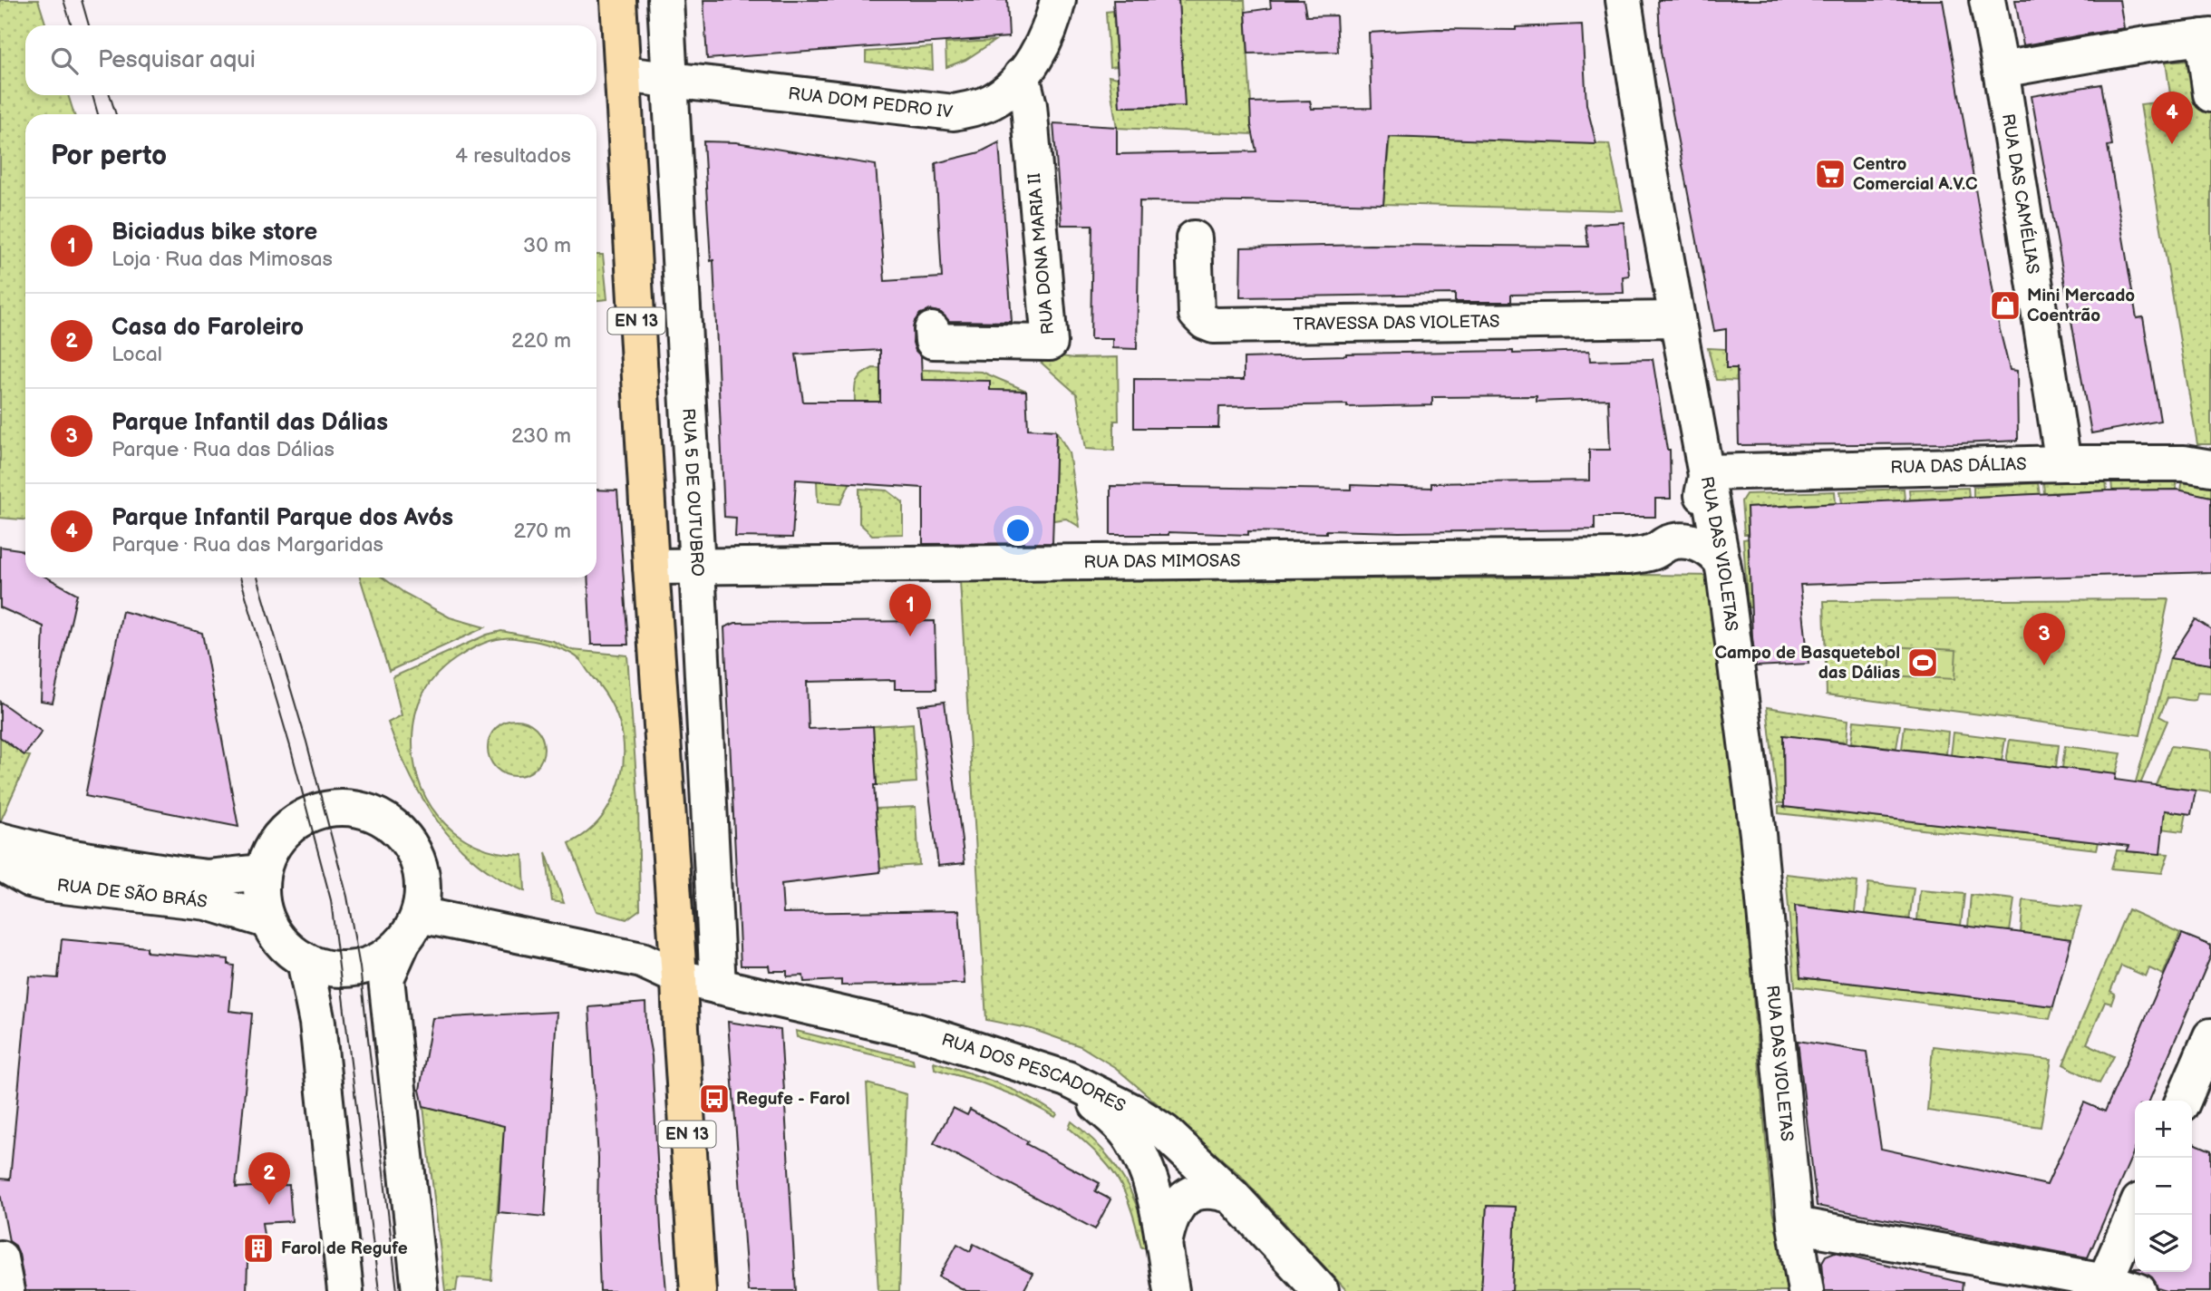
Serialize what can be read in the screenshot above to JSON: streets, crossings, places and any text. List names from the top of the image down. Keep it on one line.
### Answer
{"streets":{"main road":["EN 13"],"street":["RUA DOM PEDRO IV","RUA DAS CAMÉLIAS","RUA DONA MARIA II","TRAVESSA DAS VIOLETAS","RUA DAS DÁLIAS","RUA 5 DE OUTUBRO","RUA DAS VIOLETAS","RUA DAS MIMOSAS","RUA DE SÃO BRÁS","RUA DOS PESCADORES"]},"crossings":[["RUA DOM PEDRO IV","RUA DONA MARIA II"],["RUA DOM PEDRO IV","EN 13"],["RUA DOM PEDRO IV","RUA 5 DE OUTUBRO"],["RUA DAS CAMÉLIAS","RUA DAS DÁLIAS"],["EN 13","RUA DAS MIMOSAS"],["EN 13","RUA DOS PESCADORES"],["TRAVESSA DAS VIOLETAS","RUA DAS VIOLETAS"],["RUA DAS DÁLIAS","RUA DAS VIOLETAS"],["RUA DAS DÁLIAS","RUA DAS MIMOSAS"],["RUA 5 DE OUTUBRO","RUA DAS MIMOSAS"],["RUA 5 DE OUTUBRO","RUA DOS PESCADORES"],["RUA DAS VIOLETAS","RUA DAS MIMOSAS"]],"places":{"supermarket":["Centro Comercial A.V.C"],"shop":["Mini Mercado Coentrão"],"sports":["Campo de Basquetebol das Dálias"],"bus stop":["Regufe - Farol"],"building":["Farol de Regufe"]},"page":{"search":"Pesquisar aqui","pins":["4","1","3","2"],"heading":["Por perto","4 resultados"],"list":[{"mark":"1","name":"Biciadus bike store","note":"Loja · Rua das Mimosas","value":"30 m"},{"mark":"2","name":"Casa do Faroleiro","note":"Local","value":"220 m"},{"mark":"3","name":"Parque Infantil das Dálias","note":"Parque · Rua das Dálias","value":"230 m"},{"mark":"4","name":"Parque Infantil Parque dos Avós","note":"Parque · Rua das Margaridas","value":"270 m"}],"map_buttons":["+","−"]}}
